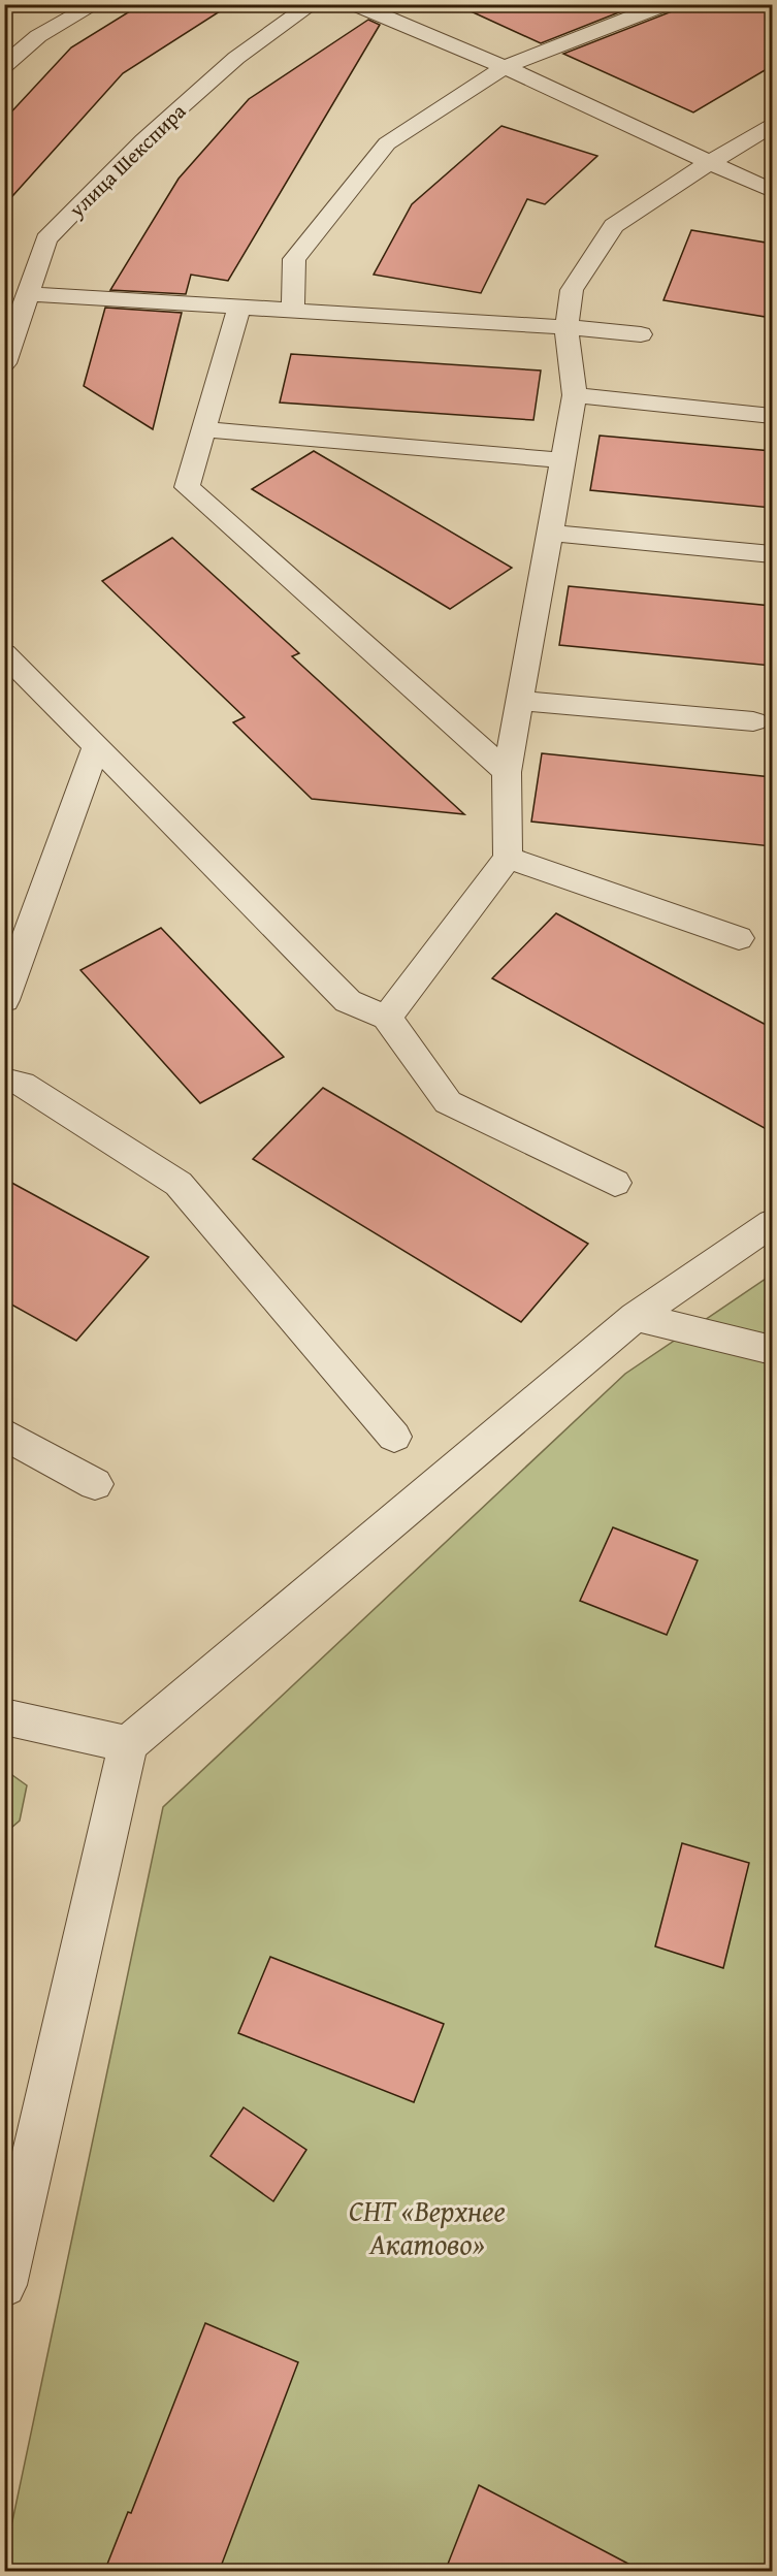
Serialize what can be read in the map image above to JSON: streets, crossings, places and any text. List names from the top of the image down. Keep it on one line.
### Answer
{"streets":{"street":["улица Шекспира"]},"parks":["СНТ «Верхнее Акатово»"]}
